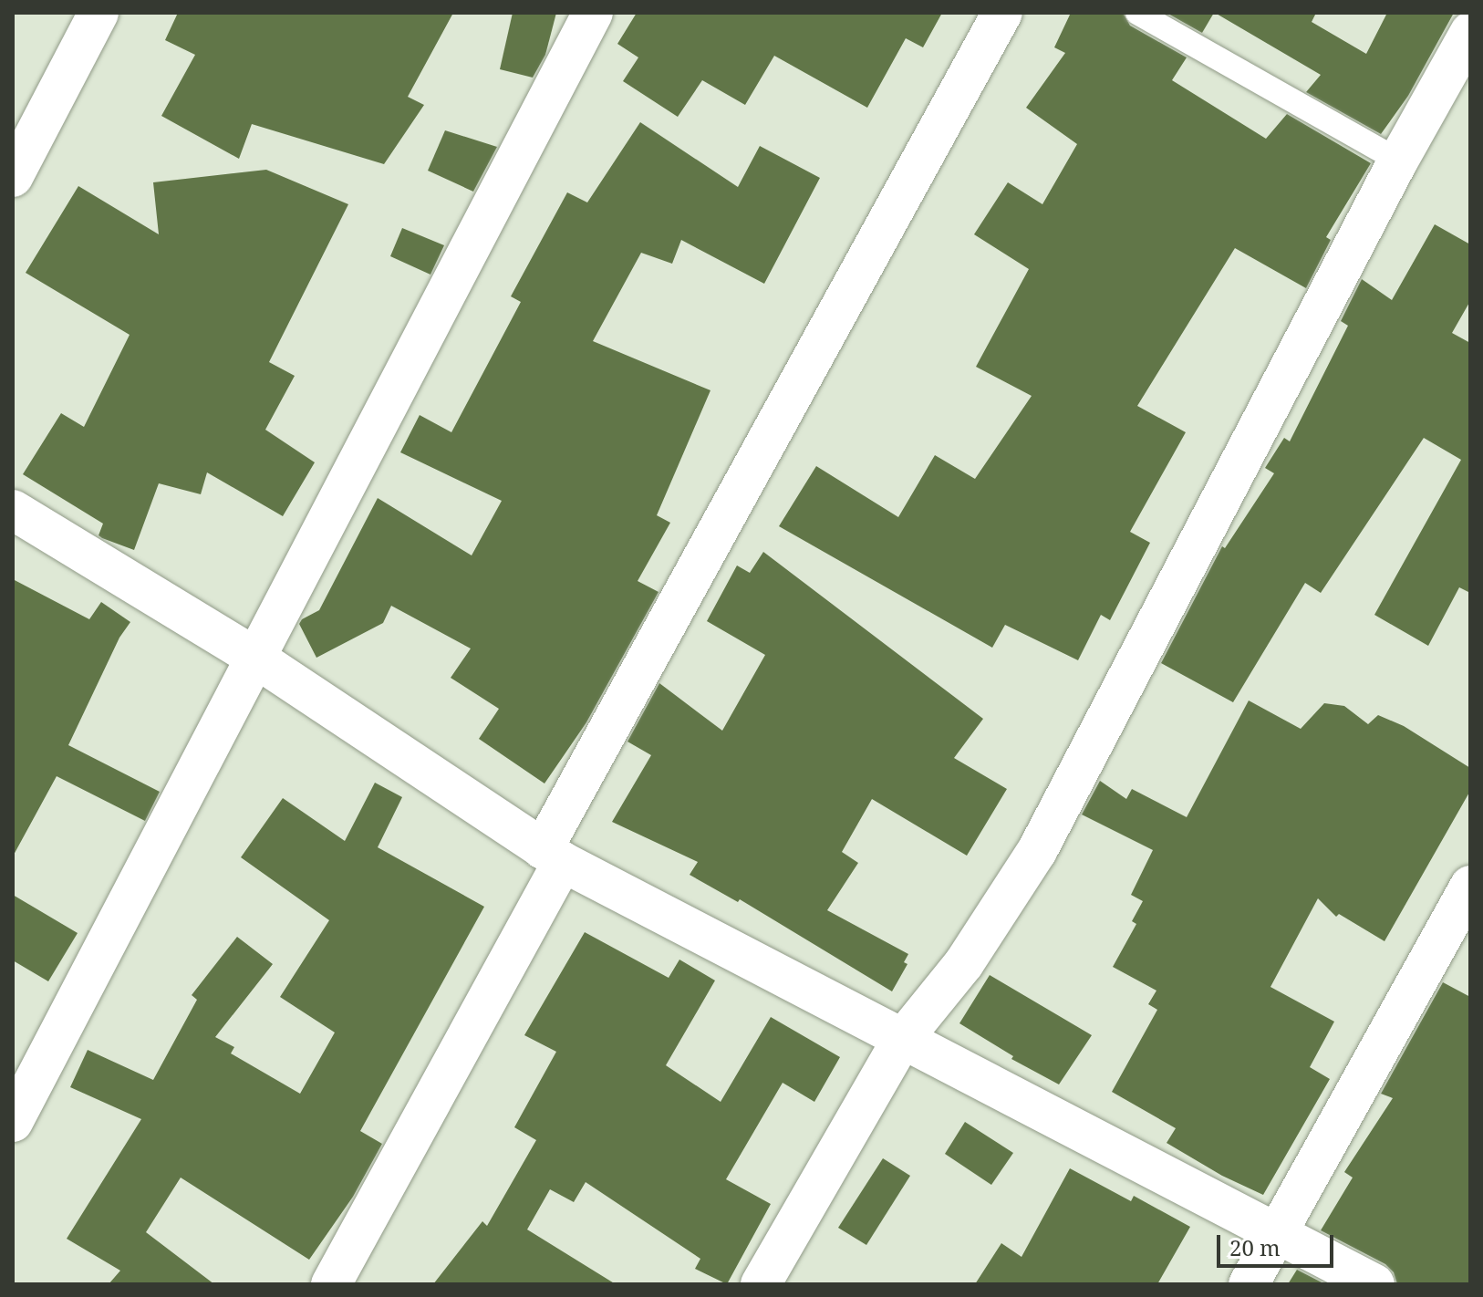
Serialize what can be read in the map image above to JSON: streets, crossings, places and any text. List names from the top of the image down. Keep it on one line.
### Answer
{"scale_bar":"20 m"}
